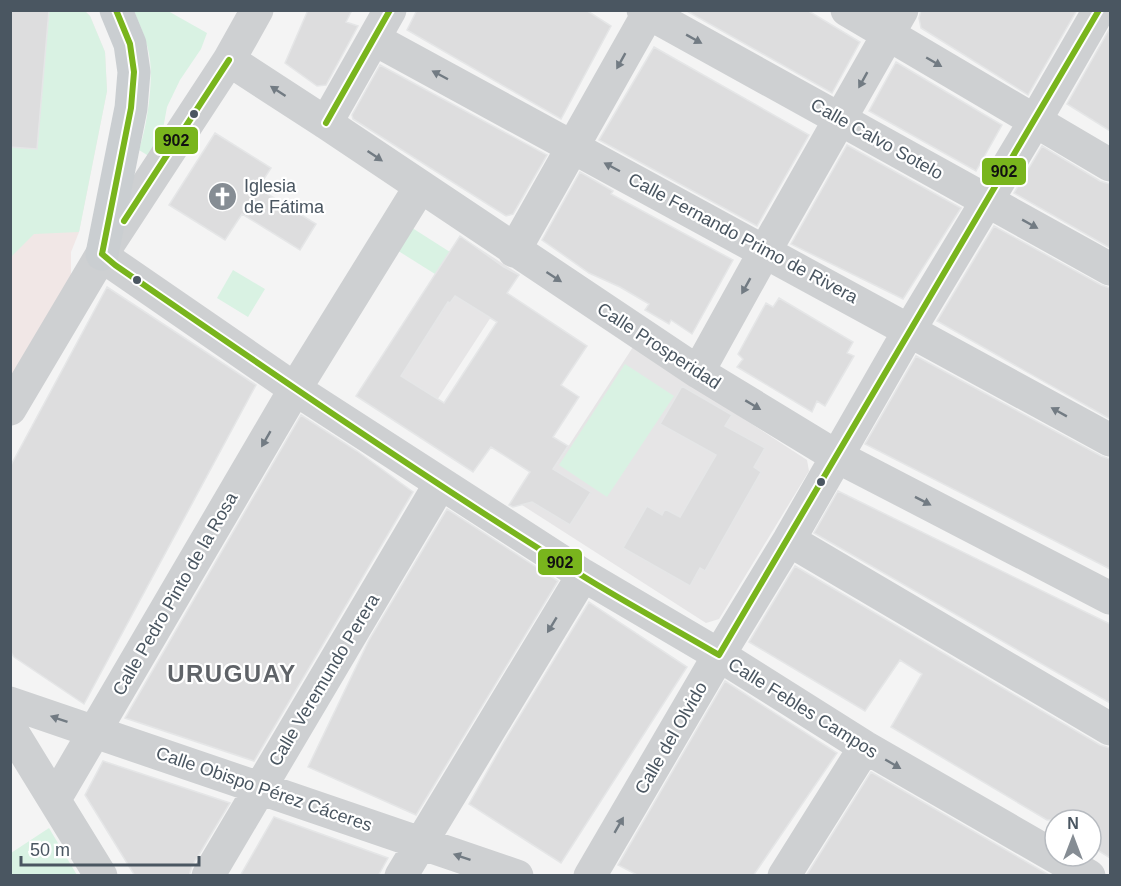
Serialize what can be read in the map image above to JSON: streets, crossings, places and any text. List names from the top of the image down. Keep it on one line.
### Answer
{"streets":{"street":["Calle Calvo Sotelo","Calle Fernando Primo de Rivera","Calle Prosperidad","Calle Pedro Pinto de la Rosa","Calle Veremundo Perera","Calle Febles Campos","Calle del Olvido","Calle Obispo Pérez Cáceres"]},"crossings":[["Calle Calvo Sotelo","Calle del Olvido"],["Calle Fernando Primo de Rivera","Calle del Olvido"],["Calle Prosperidad","Calle Pedro Pinto de la Rosa"],["Calle Prosperidad","Calle del Olvido"],["Calle Pedro Pinto de la Rosa","Calle Febles Campos"],["Calle Pedro Pinto de la Rosa","Calle Obispo Pérez Cáceres"],["Calle Veremundo Perera","Calle Febles Campos"],["Calle Veremundo Perera","Calle Obispo Pérez Cáceres"],["Calle Febles Campos","Calle del Olvido"]],"one_way":["Calle Obispo Pérez Cáceres"],"districts":["URUGUAY"],"places":{"church":["Iglesia de Fátima"]},"lines":["transit line 902"],"scale_bar":"50 m","north":"top"}
